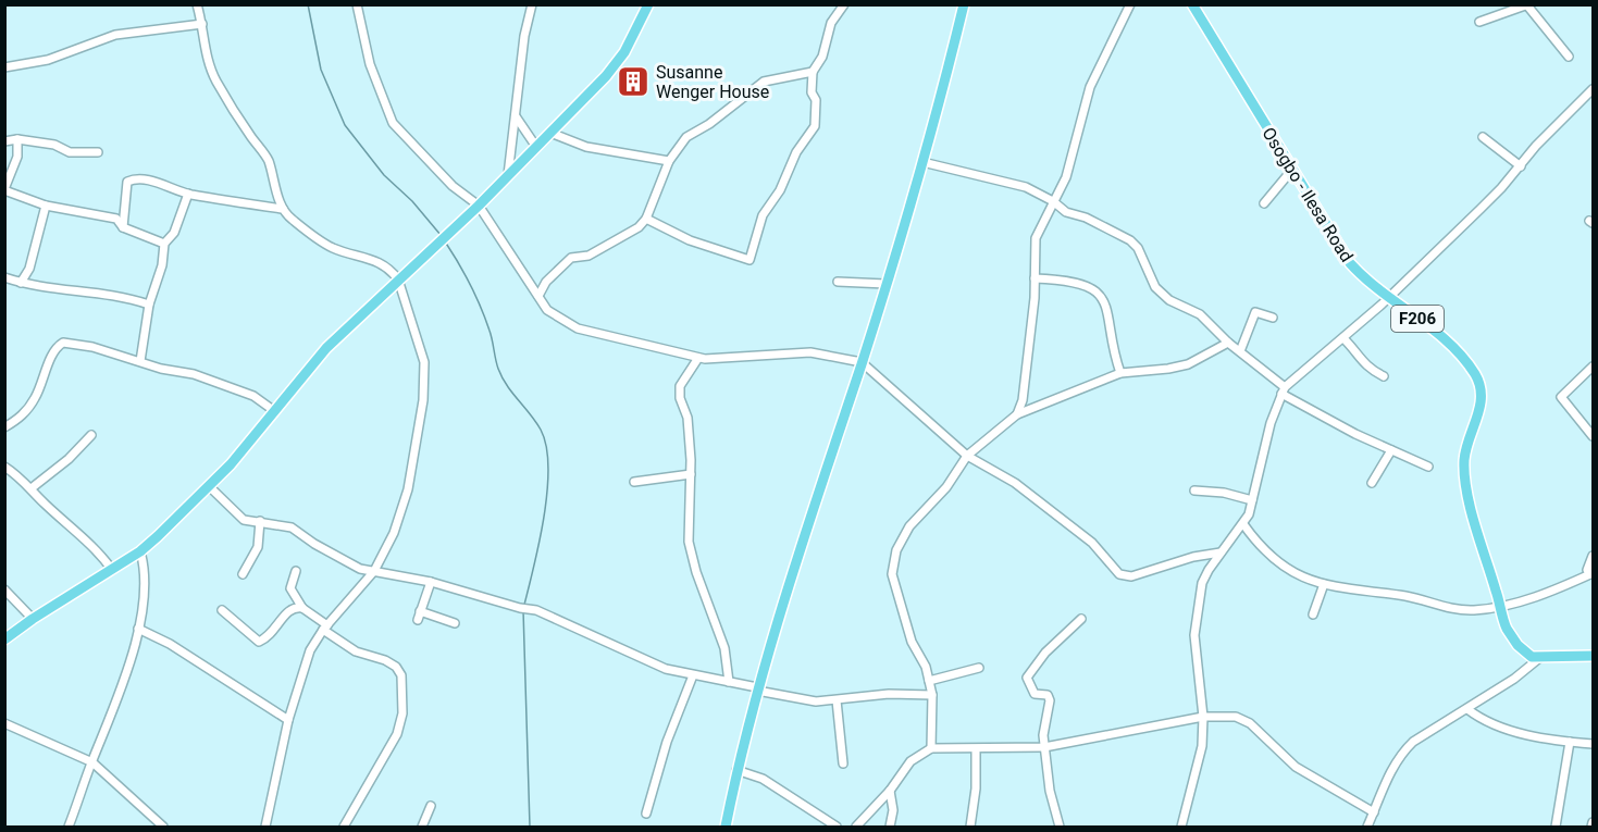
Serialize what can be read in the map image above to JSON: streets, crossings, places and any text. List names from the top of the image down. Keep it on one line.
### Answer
{"streets":{"main road":["Osogbo - Ilesa Road","F206"]},"places":{"building":["Susanne Wenger House"]}}
